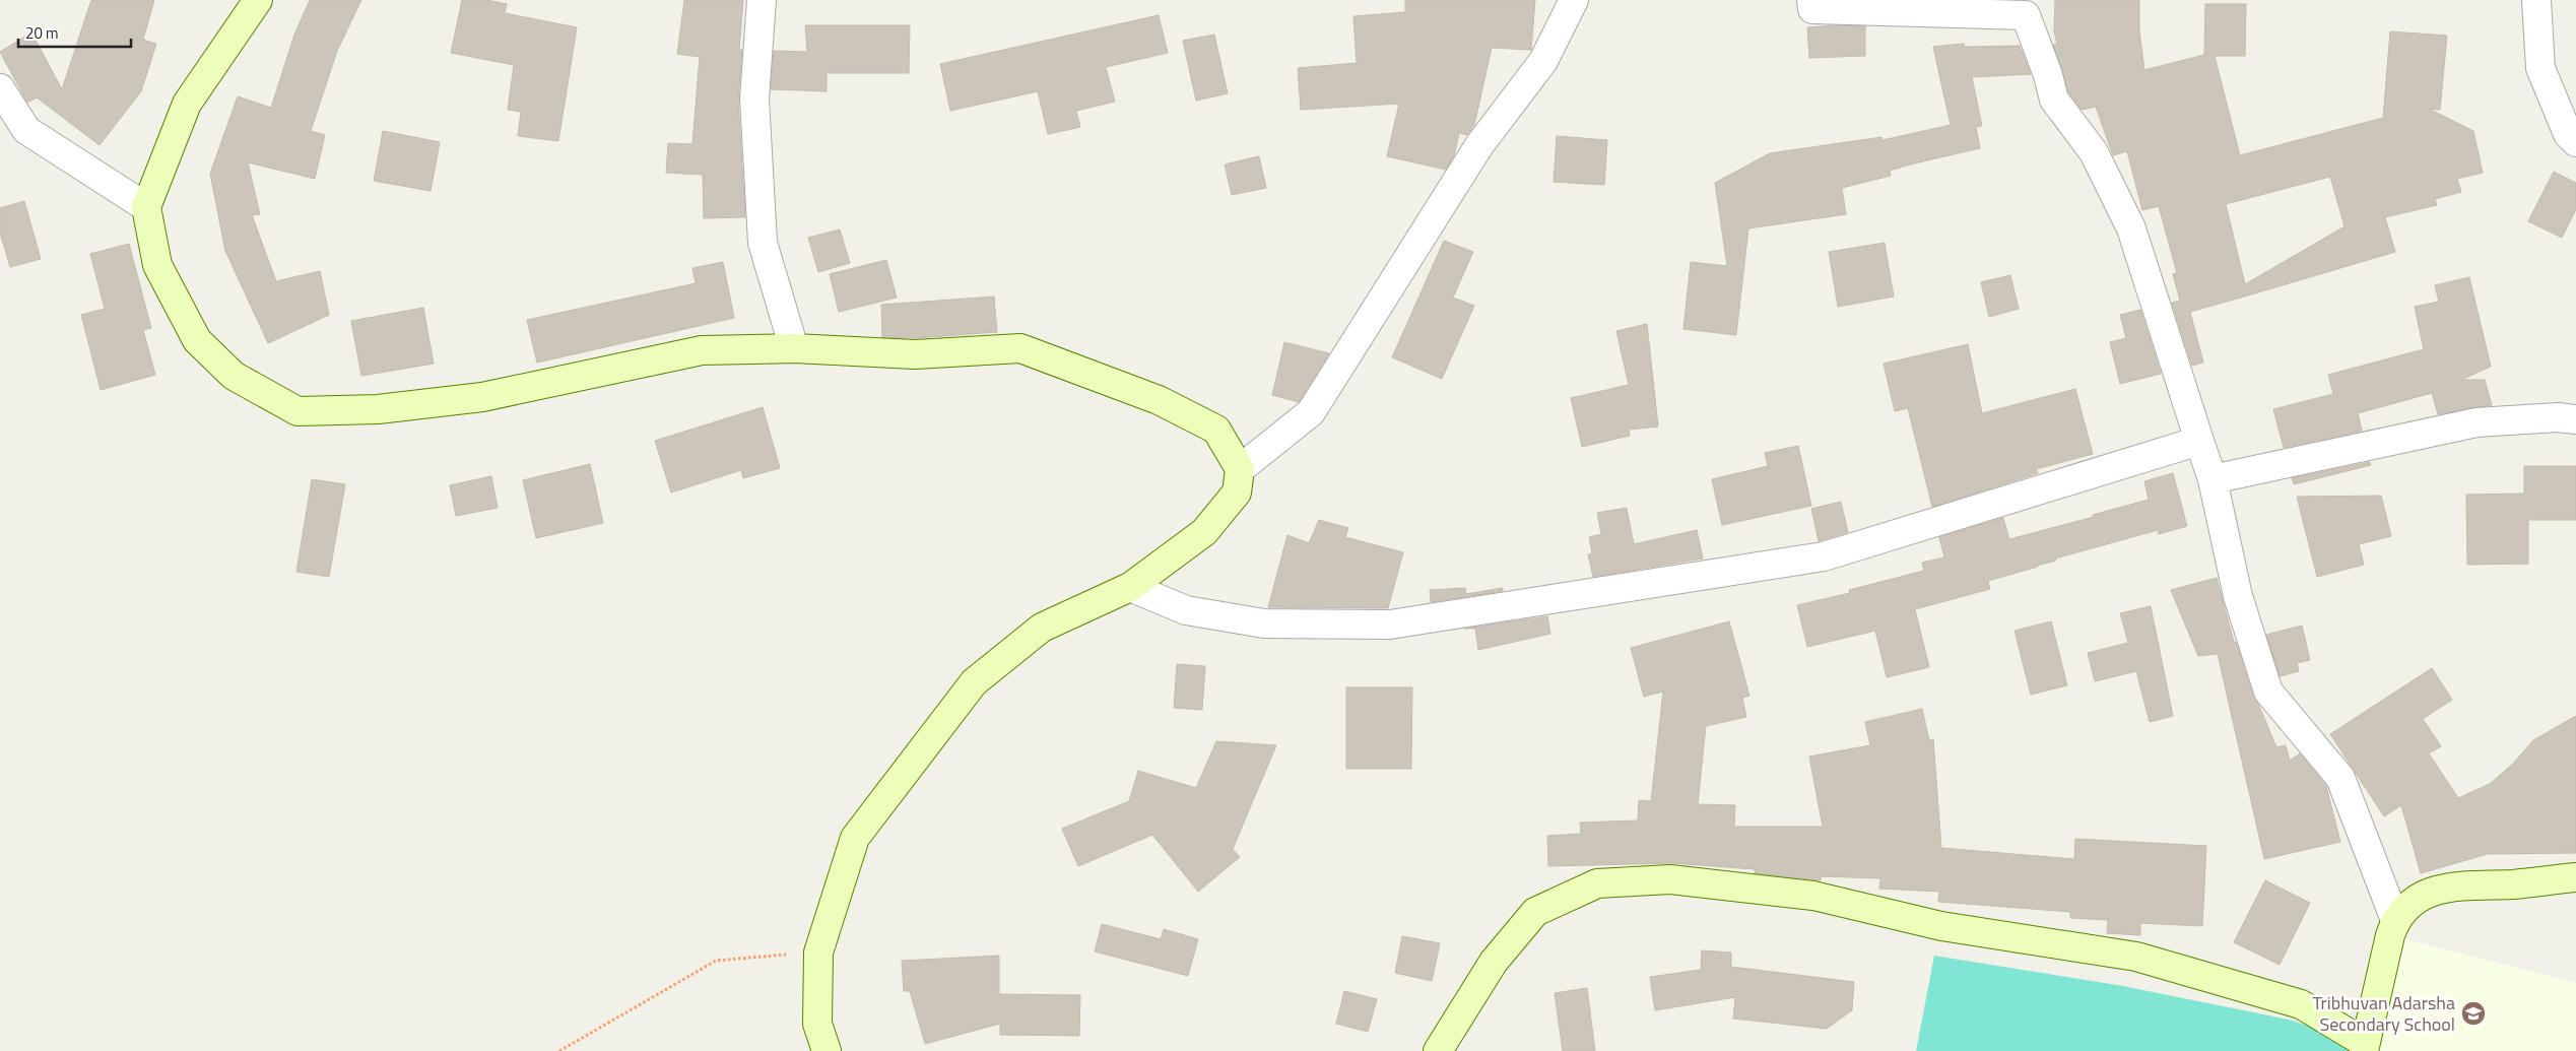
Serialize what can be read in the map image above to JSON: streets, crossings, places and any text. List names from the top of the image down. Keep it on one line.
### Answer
{"places":{"school or university":["Tribhuvan Adarsha Secondary School"]},"scale_bar":"20 m"}
